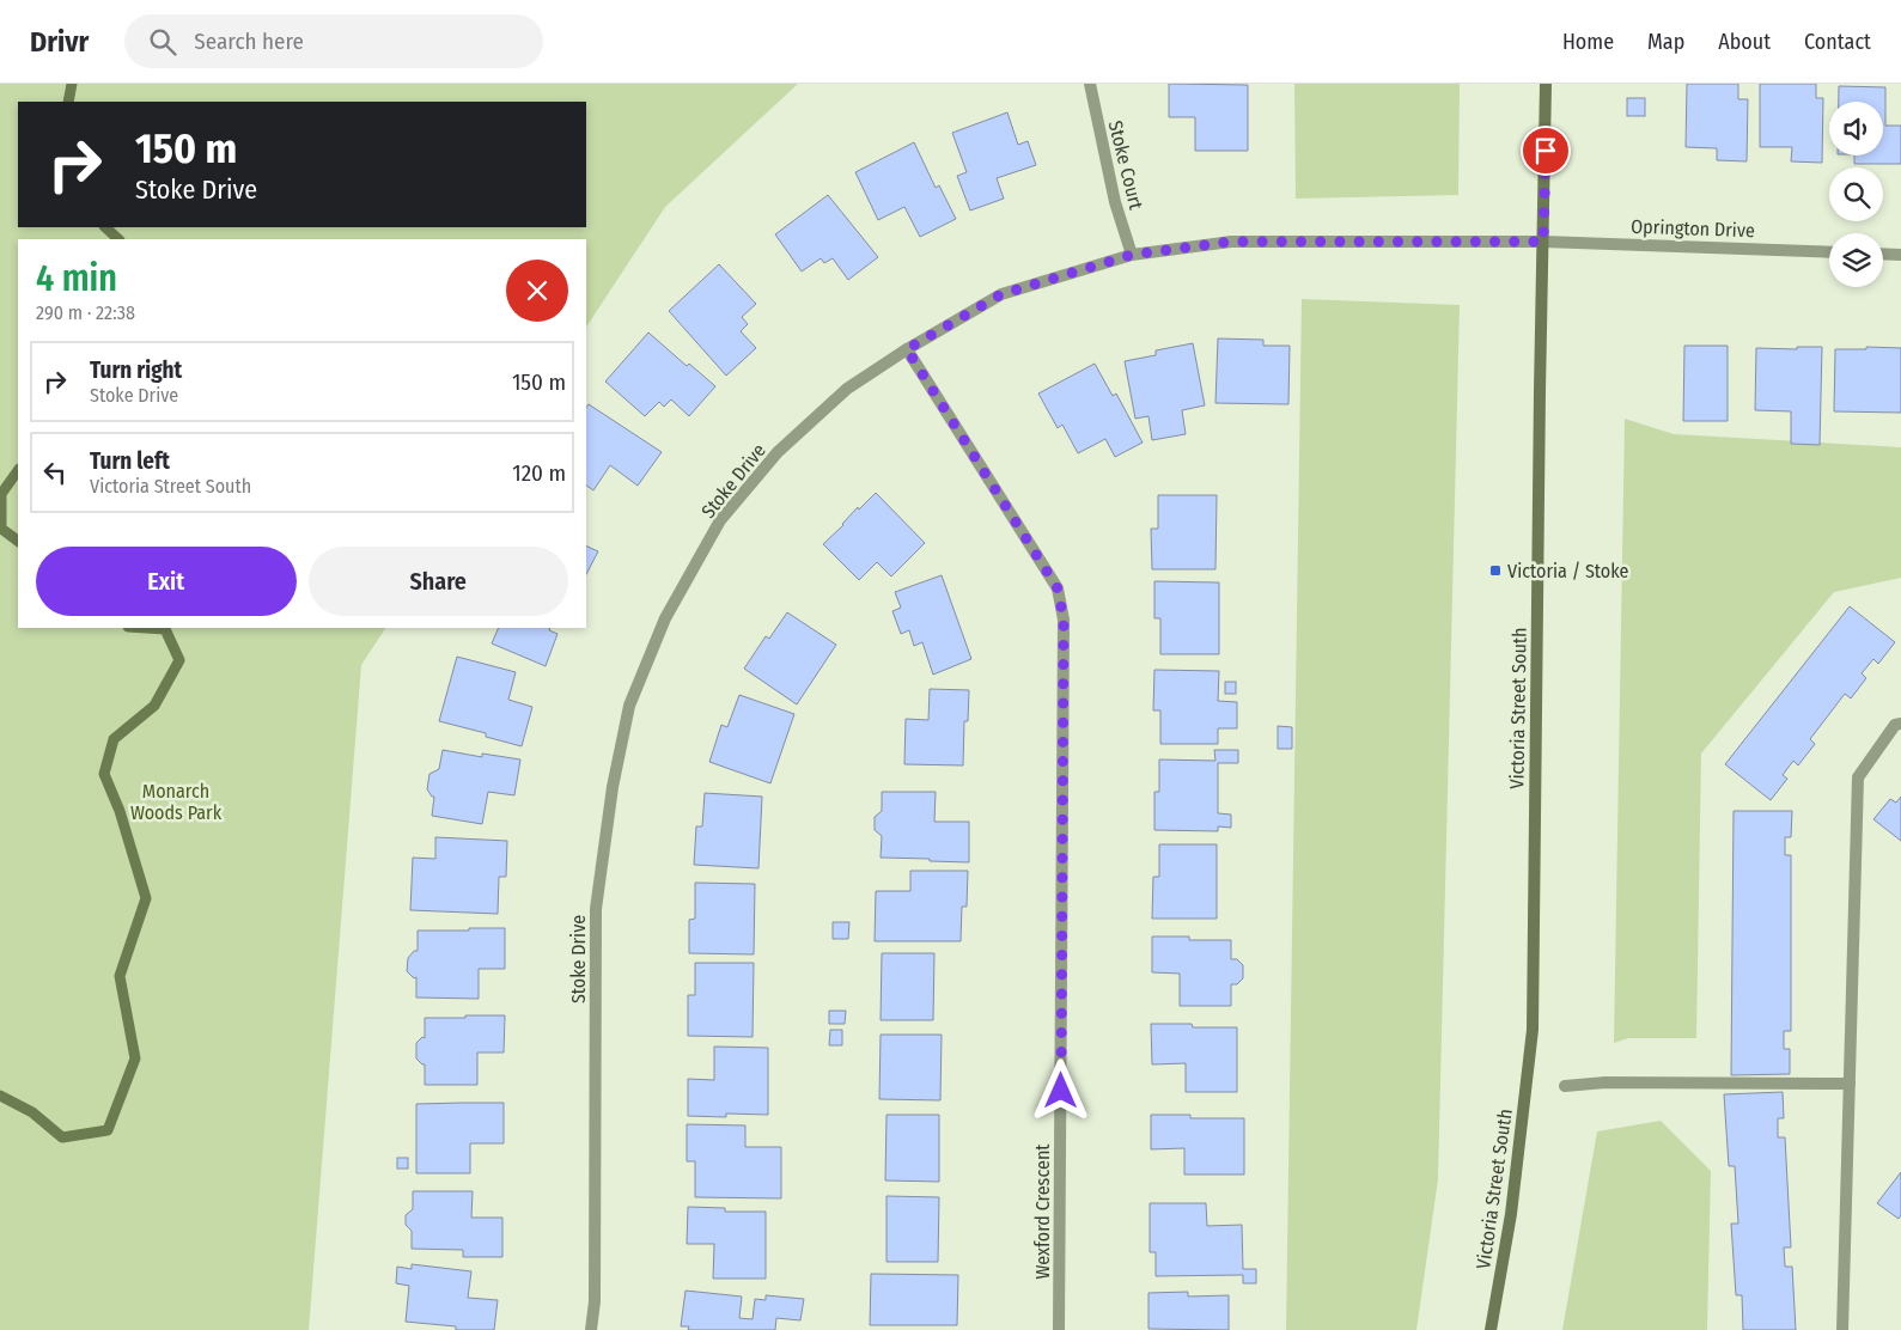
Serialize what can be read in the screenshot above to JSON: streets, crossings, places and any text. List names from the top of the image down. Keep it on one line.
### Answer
{"streets":{"main road":["Victoria Street South"],"street":["Stoke Court","Oprington Drive","Stoke Drive","Wexford Crescent"]},"crossings":[["Stoke Court","Stoke Drive"],["Oprington Drive","Stoke Drive"],["Oprington Drive","Victoria Street South"],["Stoke Drive","Victoria Street South"],["Stoke Drive","Wexford Crescent"]],"parks":["Monarch Woods Park"],"places":{"transit":["Victoria / Stoke"]},"page":{"header":"Drivr","search":"Search here","nav":["Home","Map","About","Contact"],"turn":["150 m","Stoke Drive"],"heading":["4 min","290 m · 22:38"],"list":[{"name":"Turn right","note":"Stoke Drive","value":"150 m"},{"name":"Turn left","note":"Victoria Street South","value":"120 m"}],"buttons":["Exit","Share"]}}
